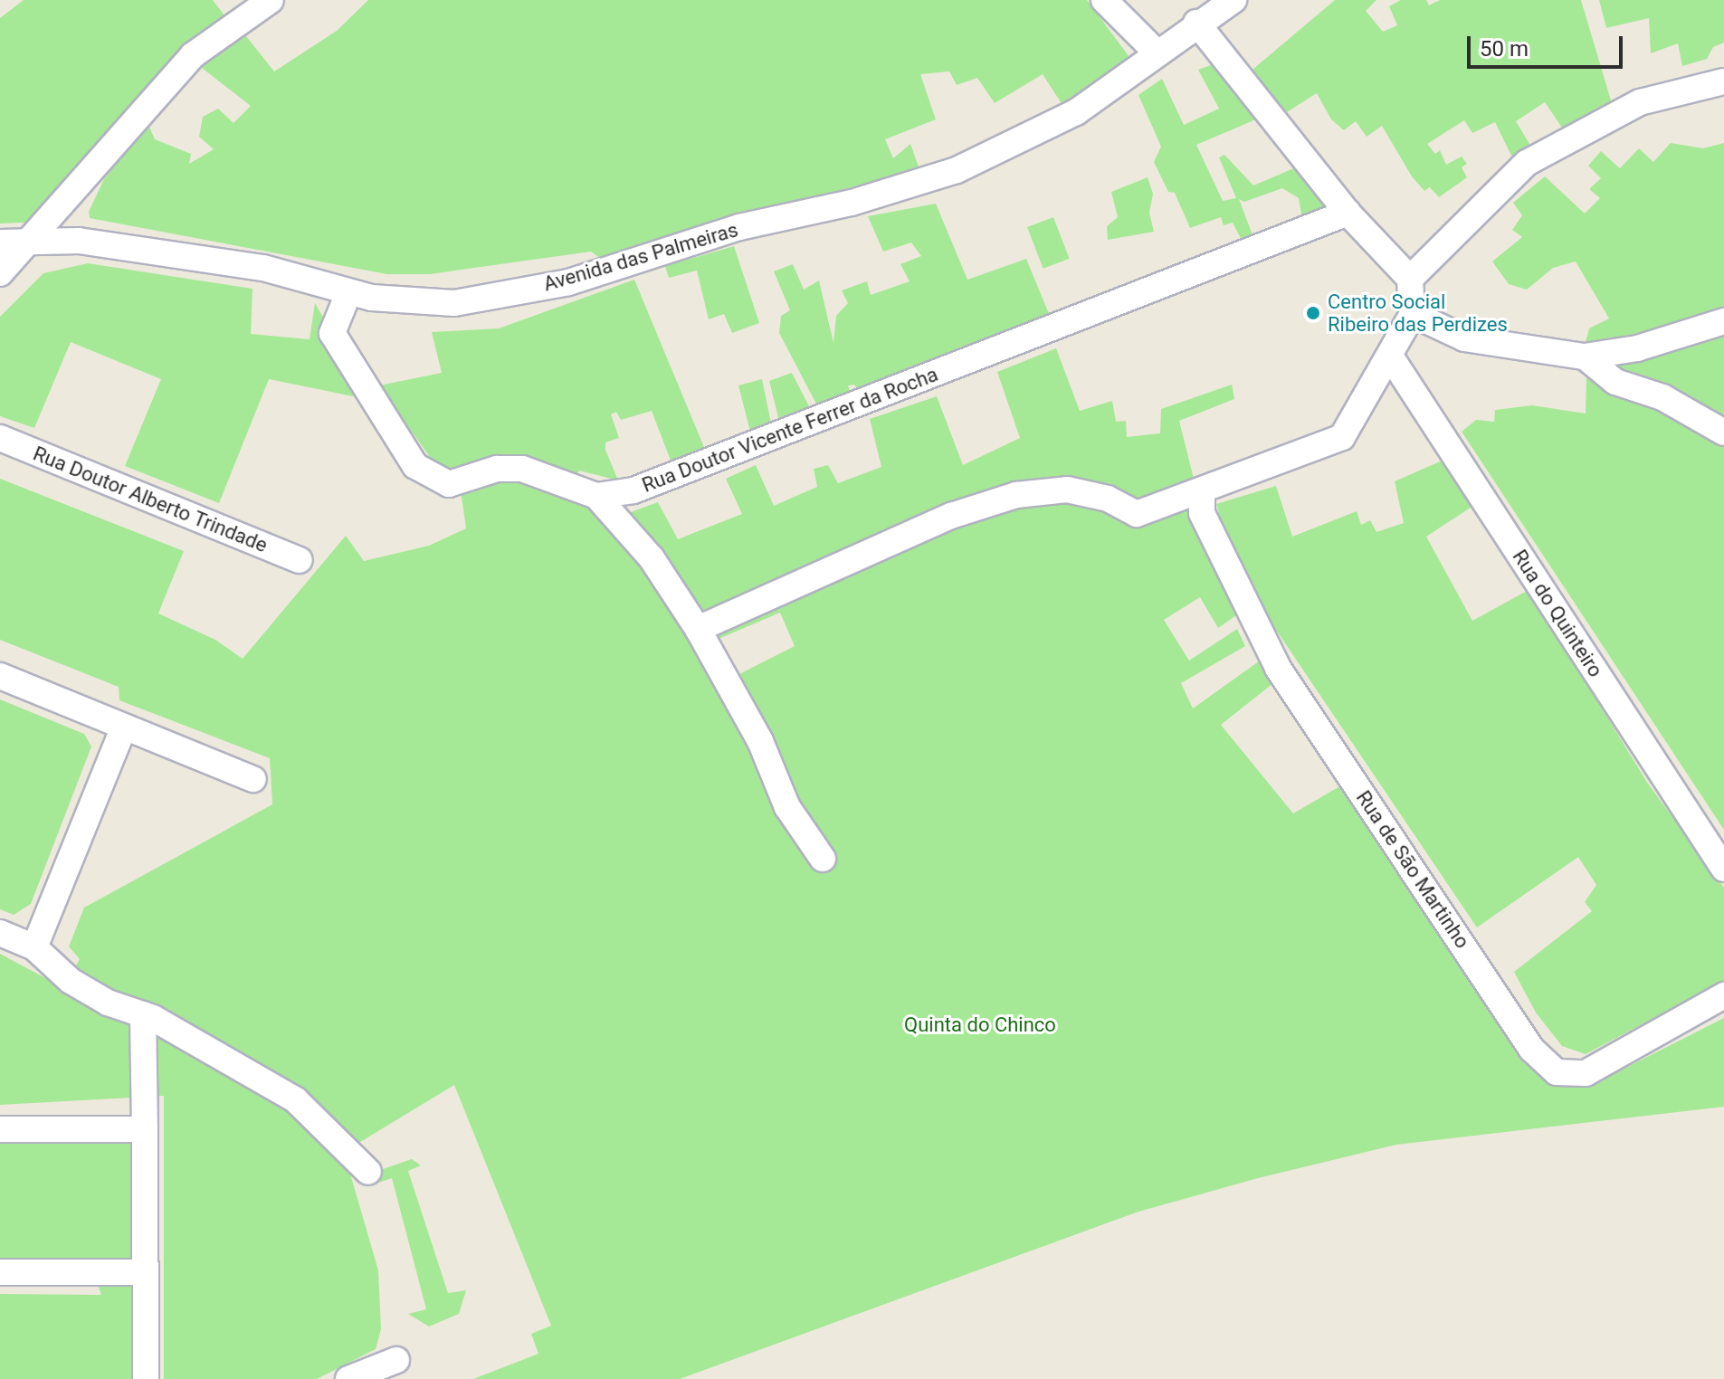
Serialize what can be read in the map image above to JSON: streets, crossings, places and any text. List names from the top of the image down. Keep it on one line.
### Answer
{"streets":{"street":["Avenida das Palmeiras","Rua Doutor Vicente Ferrer da Rocha","Rua Doutor Alberto Trindade","Rua do Quinteiro","Rua de São Martinho"]},"crossings":[["Avenida das Palmeiras","Rua Doutor Vicente Ferrer da Rocha"]],"parks":["Quinta do Chinco"],"places":["Centro Social Ribeiro das Perdizes"],"scale_bar":"50 m"}
